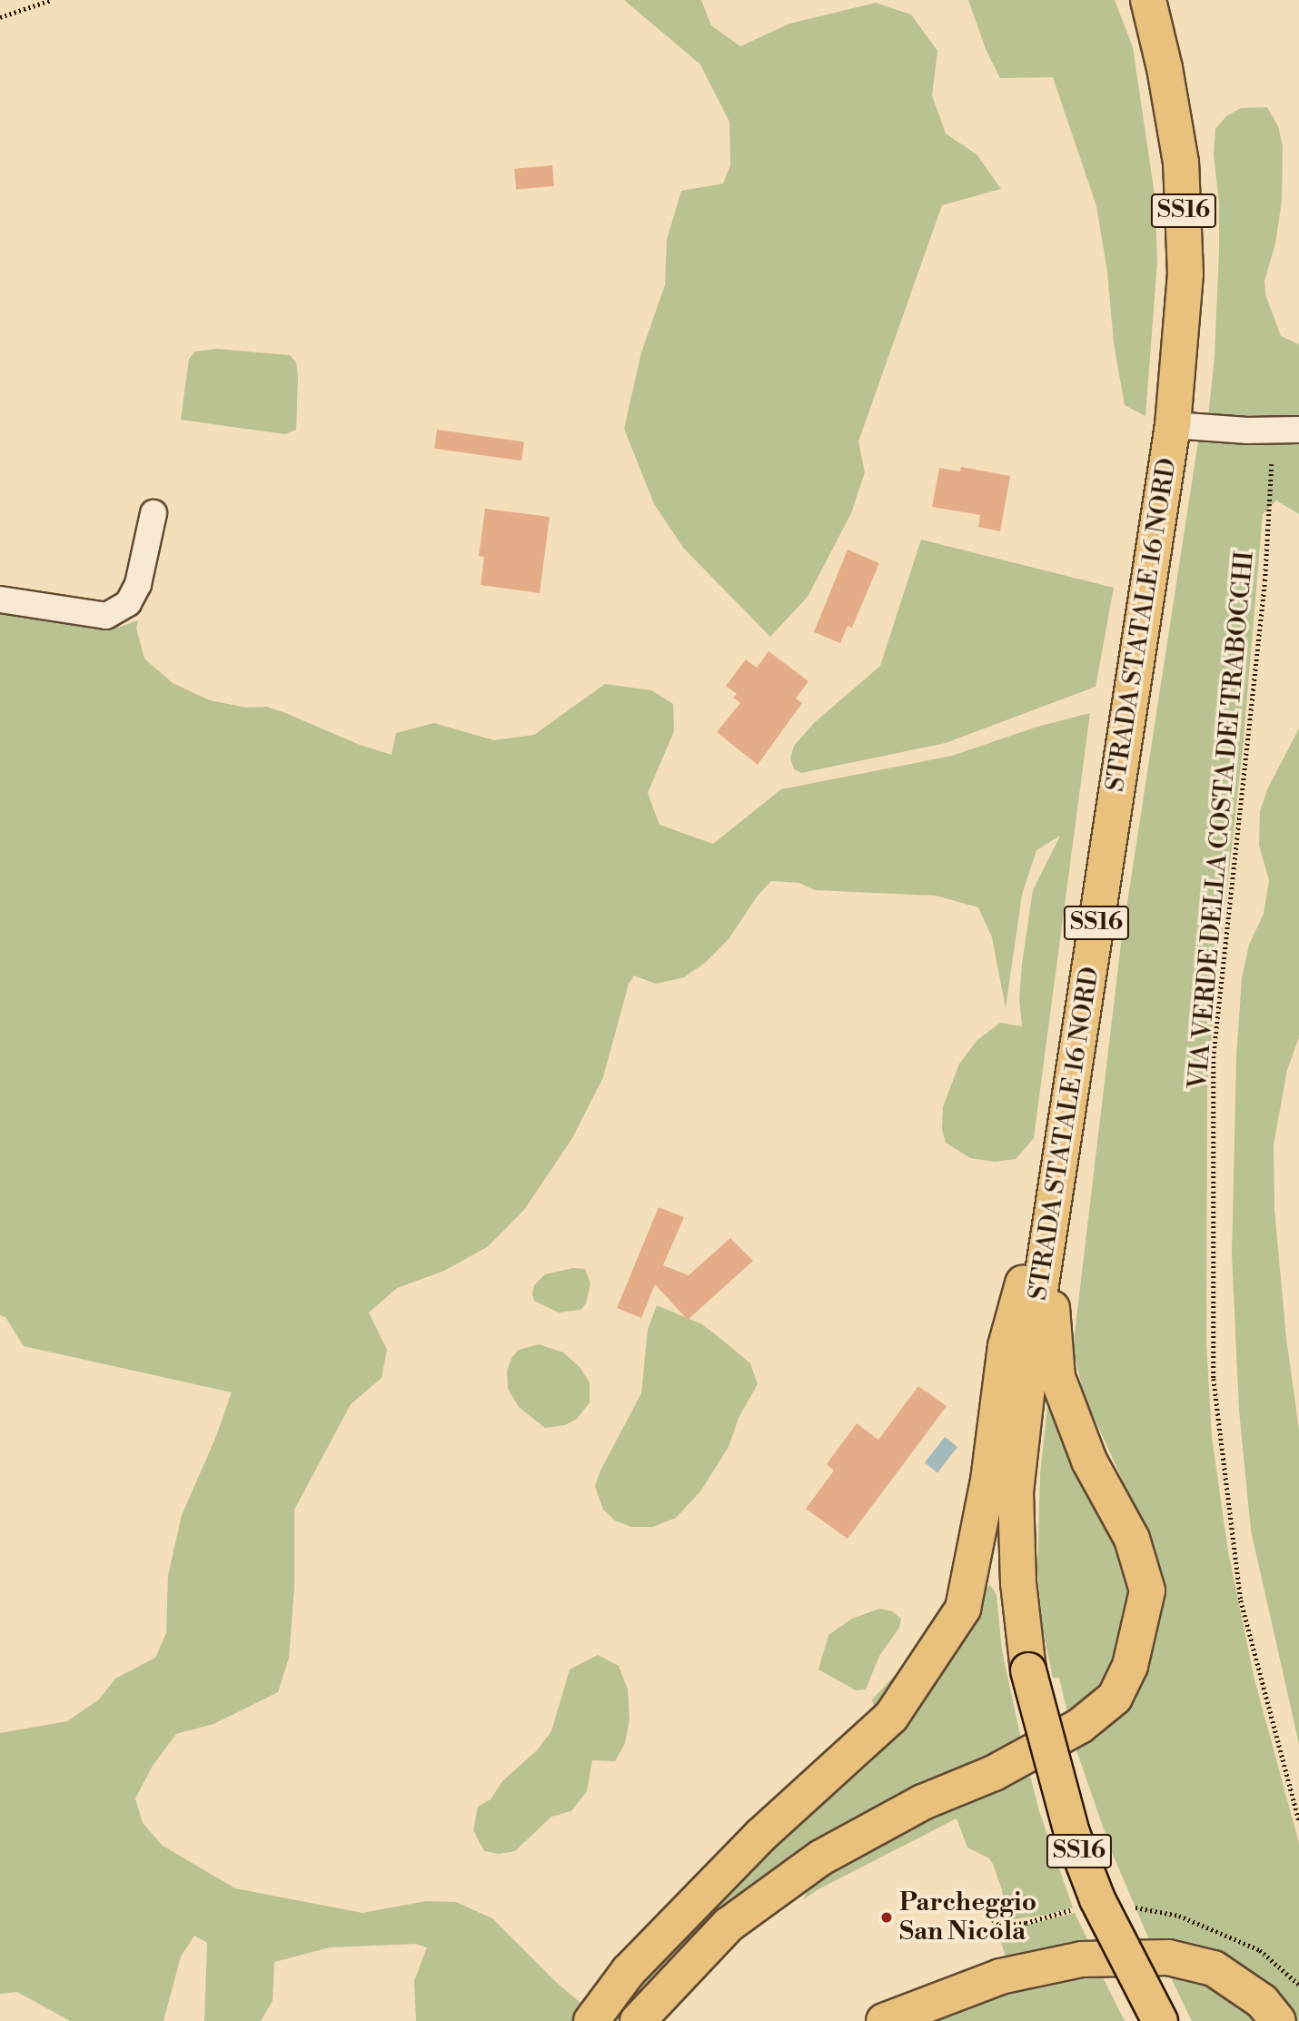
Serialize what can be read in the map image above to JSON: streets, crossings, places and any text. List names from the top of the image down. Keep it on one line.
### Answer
{"streets":{"main road":["SS16","STRADA STATALE 16 NORD"],"path":["VIA VERDE DELLA COSTA DEI TRABOCCHI"]},"places":["Parcheggio San Nicola"]}
